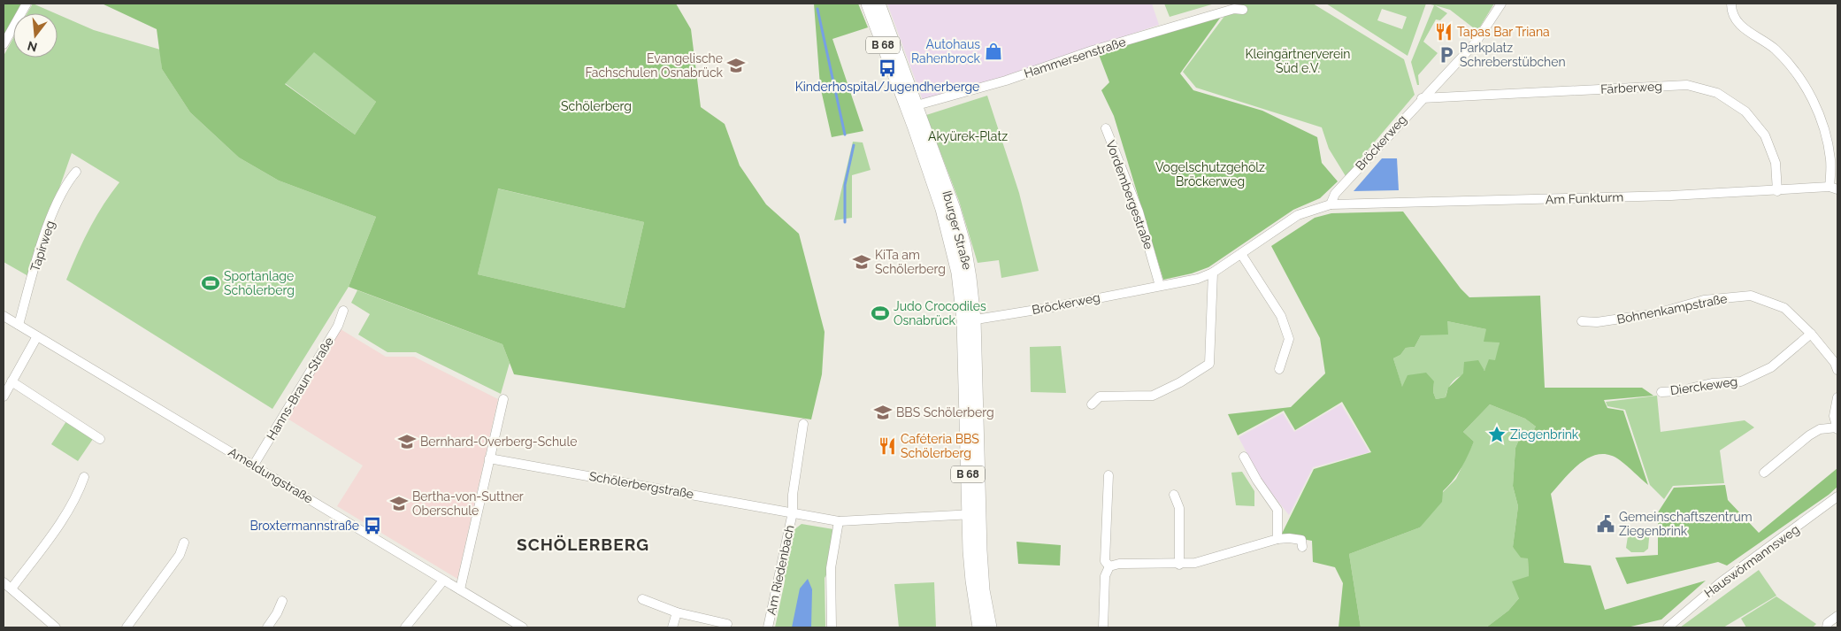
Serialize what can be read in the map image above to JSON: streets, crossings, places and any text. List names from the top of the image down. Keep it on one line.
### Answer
{"streets":{"main road":["B 68","Iburger Straße"],"street":["Hammersenstraße","Färberweg","Bröckerweg","Vordembergestraße","Am Funkturm","Tapirweg","Bohnenkampstraße","Dierckeweg","Hanns-Braun-Straße","Ameldungstraße","Schölerbergstraße","Hauswörmannsweg","Am Riedenbach"]},"crossings":[["Hammersenstraße","Iburger Straße"],["Färberweg","Bröckerweg"],["Färberweg","Am Funkturm"],["Bröckerweg","Vordembergestraße"],["Bröckerweg","Am Funkturm"],["Bröckerweg","Iburger Straße"],["Iburger Straße","Schölerbergstraße"],["Tapirweg","Ameldungstraße"],["Bohnenkampstraße","Dierckeweg"],["Hanns-Braun-Straße","Ameldungstraße"],["Schölerbergstraße","Am Riedenbach"]],"districts":["SCHÖLERBERG"],"parks":["Kleingärtnerverein Süd e.V.","Schölerberg","Akyürek-Platz","Vogelschutzgehölz Bröckerweg"],"places":{"restaurant":["Tapas Bar Triana","Caféteria BBS Schölerberg"],"shop":["Autohaus Rahenbrock"],"parking":["Parkplatz Schreberstübchen"],"school or university":["Evangelische Fachschulen Osnabrück","KiTa am Schölerberg","BBS Schölerberg","Bernhard-Overberg-Schule","Bertha-von-Suttner Oberschule"],"bus stop":["Kinderhospital/Jugendherberge","Broxtermannstraße"],"sports":["Sportanlage Schölerberg","Judo Crocodiles Osnabrück"],"place":["Ziegenbrink"],"public building":["Gemeinschaftszentrum Ziegenbrink"]},"north":"bottom"}
